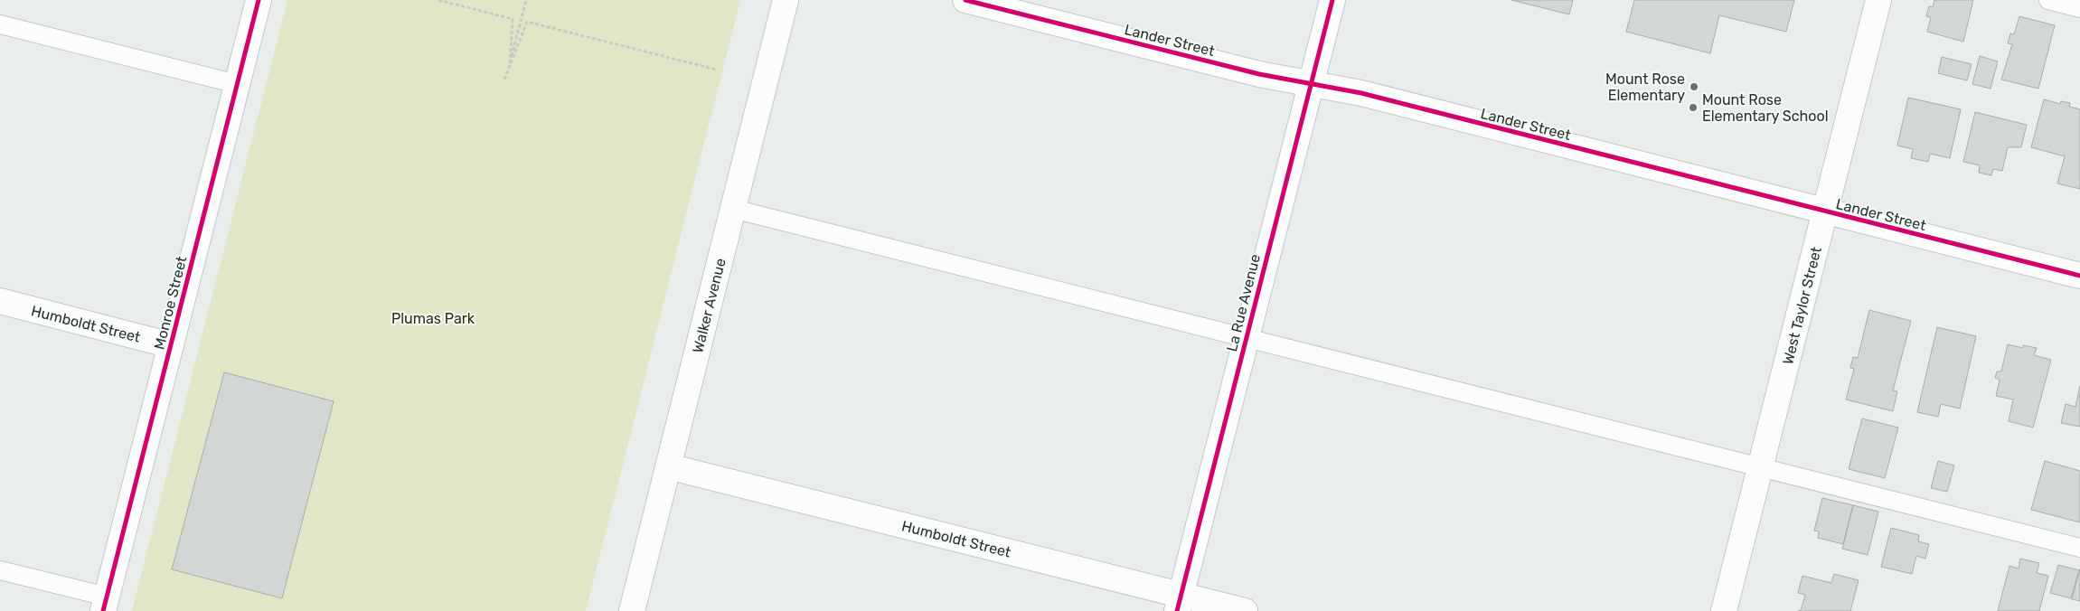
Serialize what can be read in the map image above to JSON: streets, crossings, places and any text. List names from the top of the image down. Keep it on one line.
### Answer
{"streets":{"street":["Lander Street","Monroe Street","La Rue Avenue","Walker Avenue","West Taylor Street","Humboldt Street"]},"crossings":[["Lander Street","La Rue Avenue"],["Lander Street","West Taylor Street"],["Monroe Street","Humboldt Street"],["La Rue Avenue","Humboldt Street"],["Walker Avenue","Humboldt Street"]],"parks":["Plumas Park"],"places":["Mount Rose Elementary","Mount Rose Elementary School"]}
